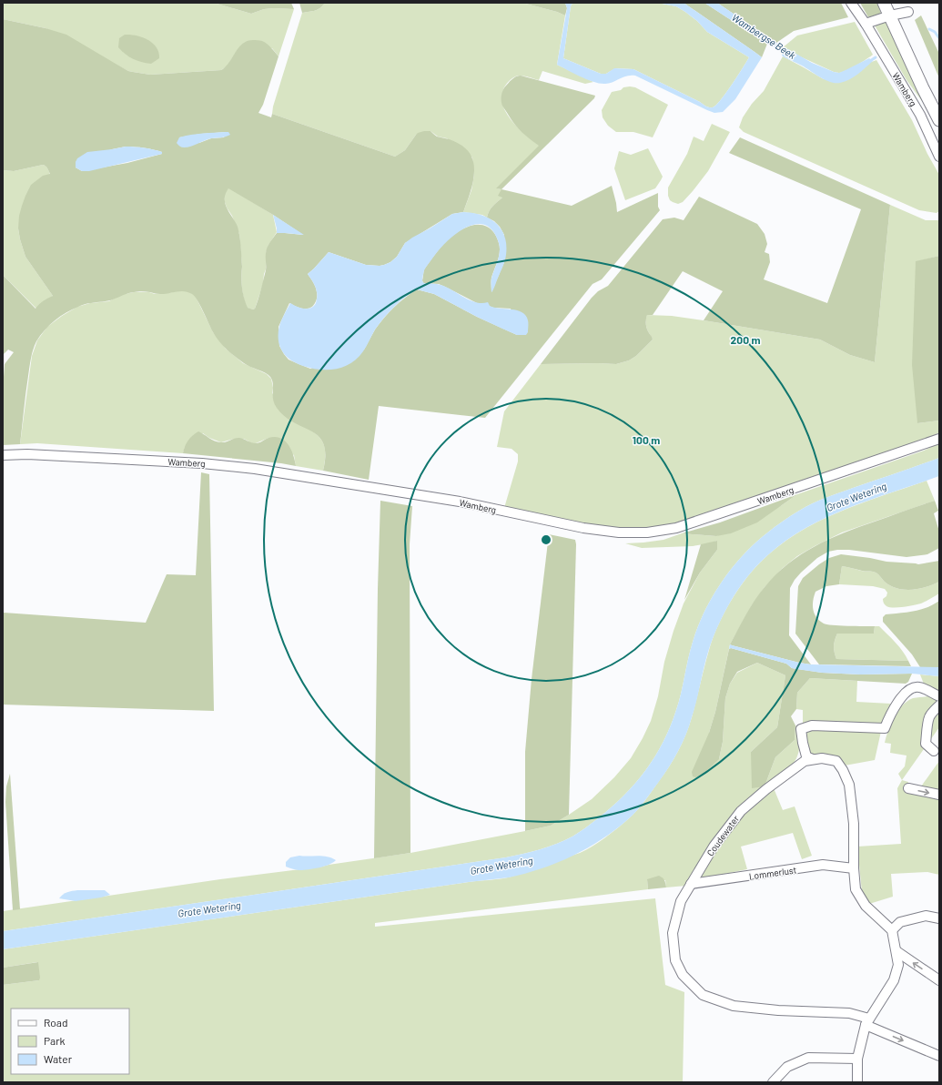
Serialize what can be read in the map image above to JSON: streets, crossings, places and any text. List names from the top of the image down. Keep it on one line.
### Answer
{"streets":{"main road":["Wamberg"],"street":["Coudewater","Lommerlust"]},"crossings":[["Coudewater","Lommerlust"]],"water":["Wambergse Beek","Grote Wetering"],"legend":["Road","Park","Water"],"rings":["200 m","100 m"]}
